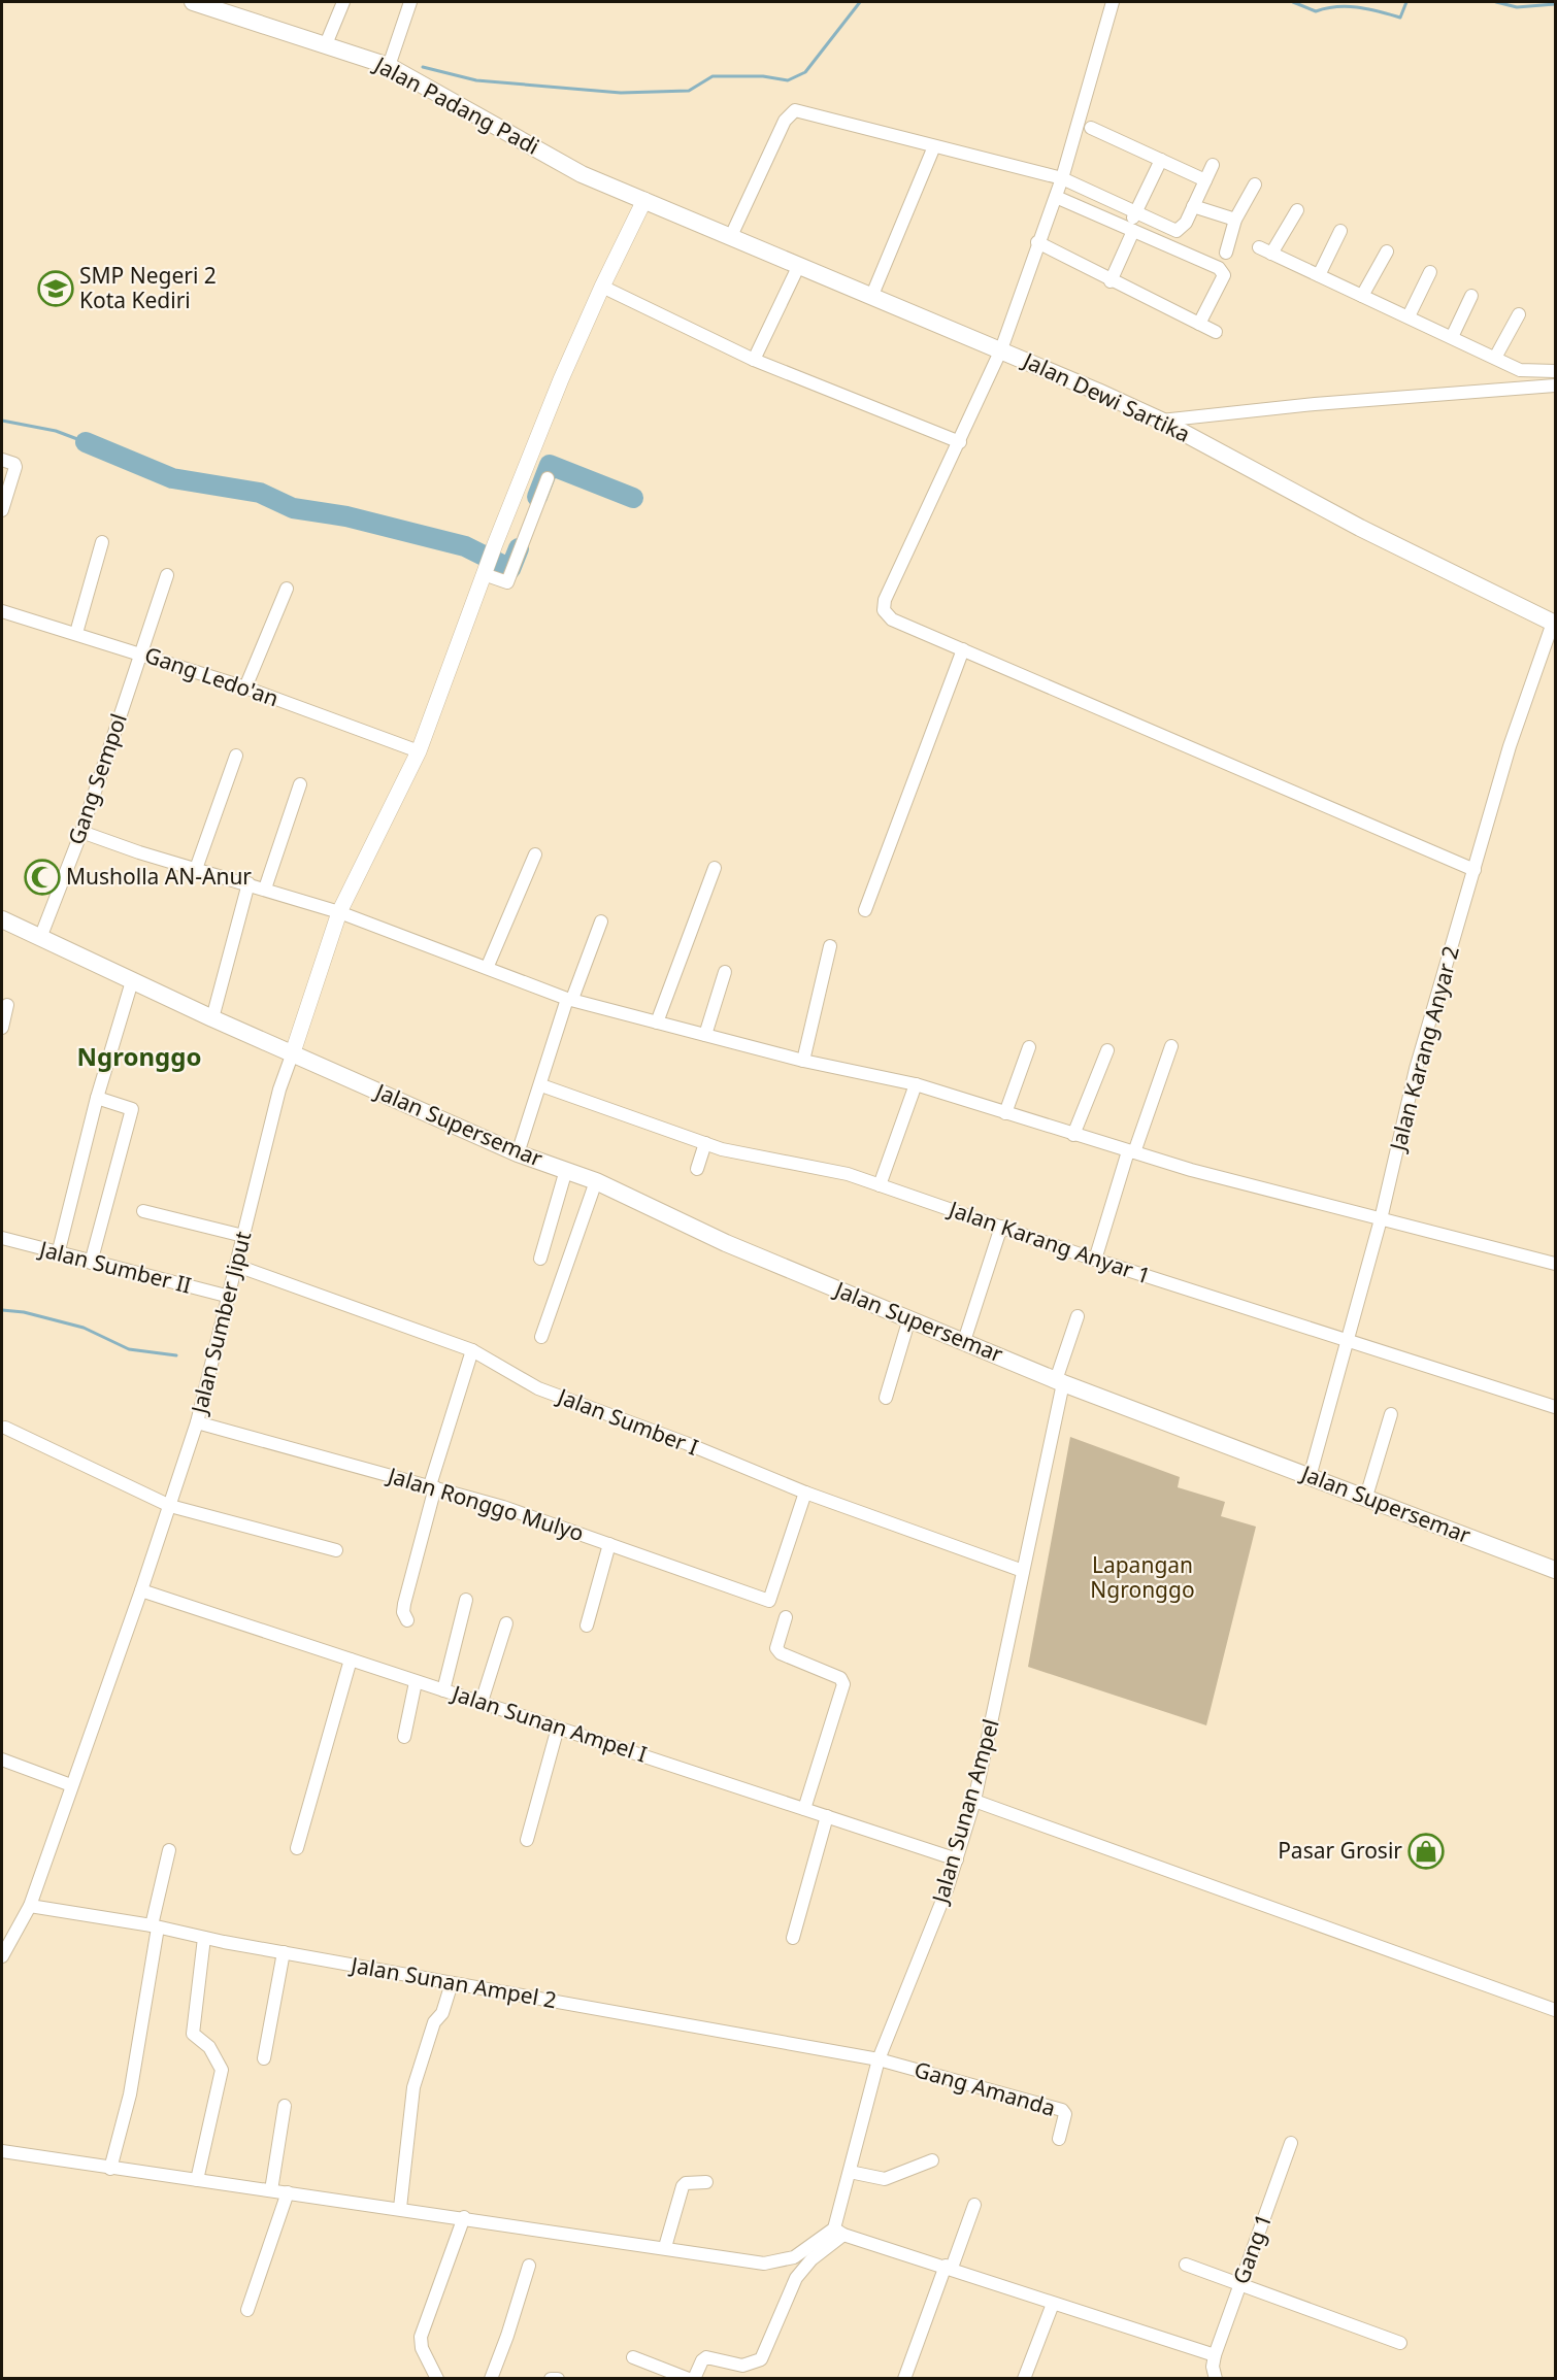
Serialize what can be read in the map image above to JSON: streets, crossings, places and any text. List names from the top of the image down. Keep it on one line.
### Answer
{"streets":{"main road":["Jalan Padang Padi","Jalan Dewi Sartika","Jalan Supersemar"],"street":["Gang Ledo'an","Gang Sempol","Jalan Karang Anyar 2","Jalan Karang Anyar 1","Jalan Sumber II","Jalan Sumber Jiput","Jalan Sumber I","Jalan Ronggo Mulyo","Jalan Sunan Ampel I","Jalan Sunan Ampel","Jalan Sunan Ampel 2","Gang Amanda","Gang 1"]},"crossings":[["Jalan Padang Padi","Jalan Dewi Sartika"],["Jalan Dewi Sartika","Jalan Karang Anyar 2"],["Gang Ledo'an","Gang Sempol"],["Gang Sempol","Jalan Supersemar"],["Jalan Karang Anyar 2","Jalan Supersemar"],["Jalan Karang Anyar 2","Jalan Karang Anyar 1"],["Jalan Supersemar","Jalan Sumber Jiput"],["Jalan Supersemar","Jalan Sunan Ampel"],["Jalan Sumber II","Jalan Sumber Jiput"],["Jalan Sumber Jiput","Jalan Sumber I"],["Jalan Sumber Jiput","Jalan Ronggo Mulyo"],["Jalan Sumber Jiput","Jalan Sunan Ampel I"],["Jalan Sumber Jiput","Jalan Sunan Ampel 2"],["Jalan Sumber I","Jalan Ronggo Mulyo"],["Jalan Sumber I","Jalan Sunan Ampel"],["Jalan Sunan Ampel I","Jalan Sunan Ampel"],["Jalan Sunan Ampel","Jalan Sunan Ampel 2"],["Jalan Sunan Ampel","Gang Amanda"],["Jalan Sunan Ampel 2","Gang Amanda"]],"districts":["Ngronggo"],"parks":["Lapangan Ngronggo"],"places":{"school or university":["SMP Negeri 2 Kota Kediri"],"mosque":["Musholla AN-Anur"],"shop":["Pasar Grosir"]}}
